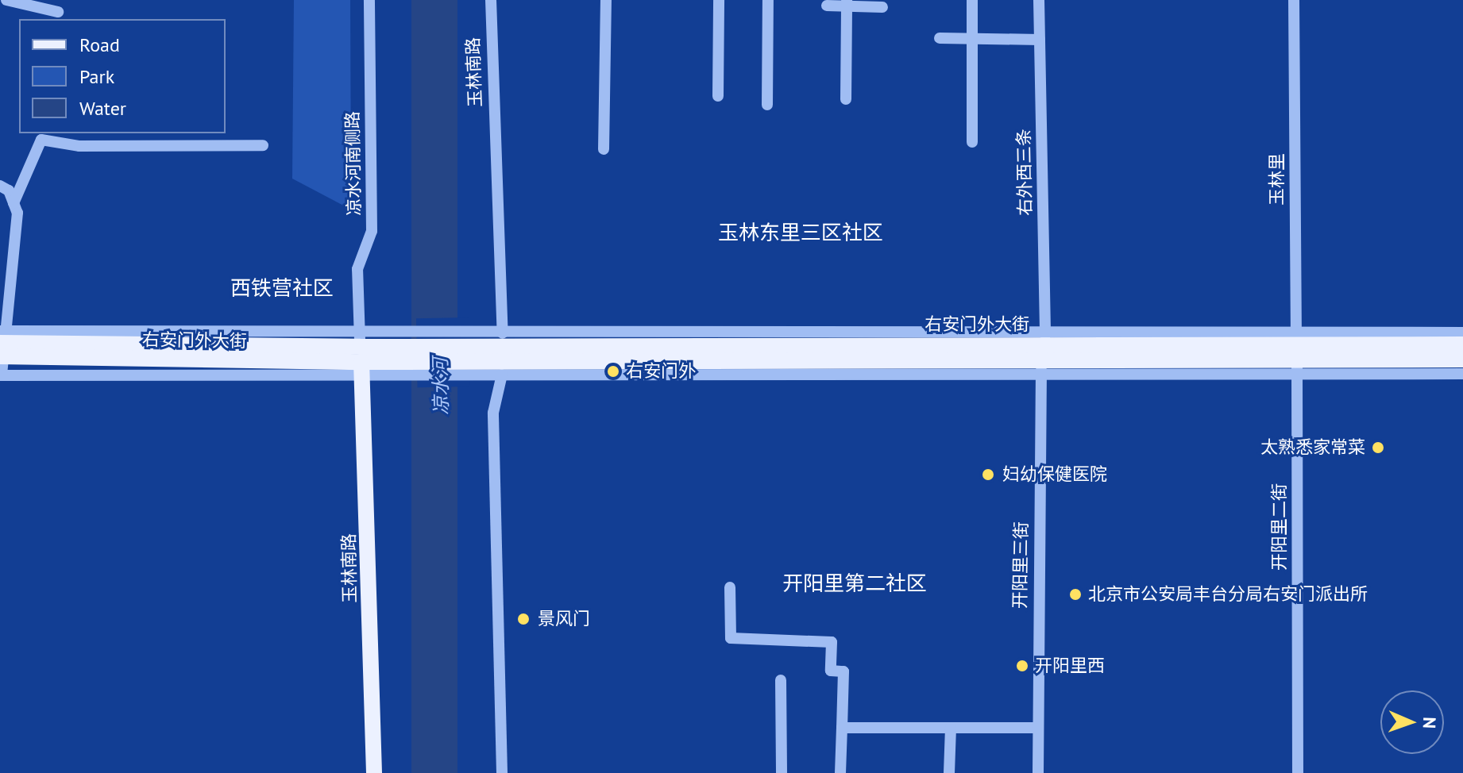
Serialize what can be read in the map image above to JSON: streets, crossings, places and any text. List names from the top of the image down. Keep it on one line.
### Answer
{"streets":{"main road":["玉林南路","右安门外大街"],"street":["凉水河南侧路","右外西三条","玉林里","开阳里二街","开阳里三街"]},"crossings":[["玉林南路","凉水河南侧路"],["玉林南路","右安门外大街"],["凉水河南侧路","右安门外大街"],["右外西三条","右安门外大街"],["右外西三条","开阳里三街"],["玉林里","右安门外大街"],["玉林里","开阳里二街"],["右安门外大街","开阳里二街"],["右安门外大街","开阳里三街"]],"districts":["玉林东里三区社区","西铁营社区","开阳里第二社区"],"water":["凉水河"],"places":["右安门外","太熟悉家常菜","妇幼保健医院","北京市公安局丰台分局右安门派出所","景风门","开阳里西"],"legend":["Road","Park","Water"],"north":"right"}
